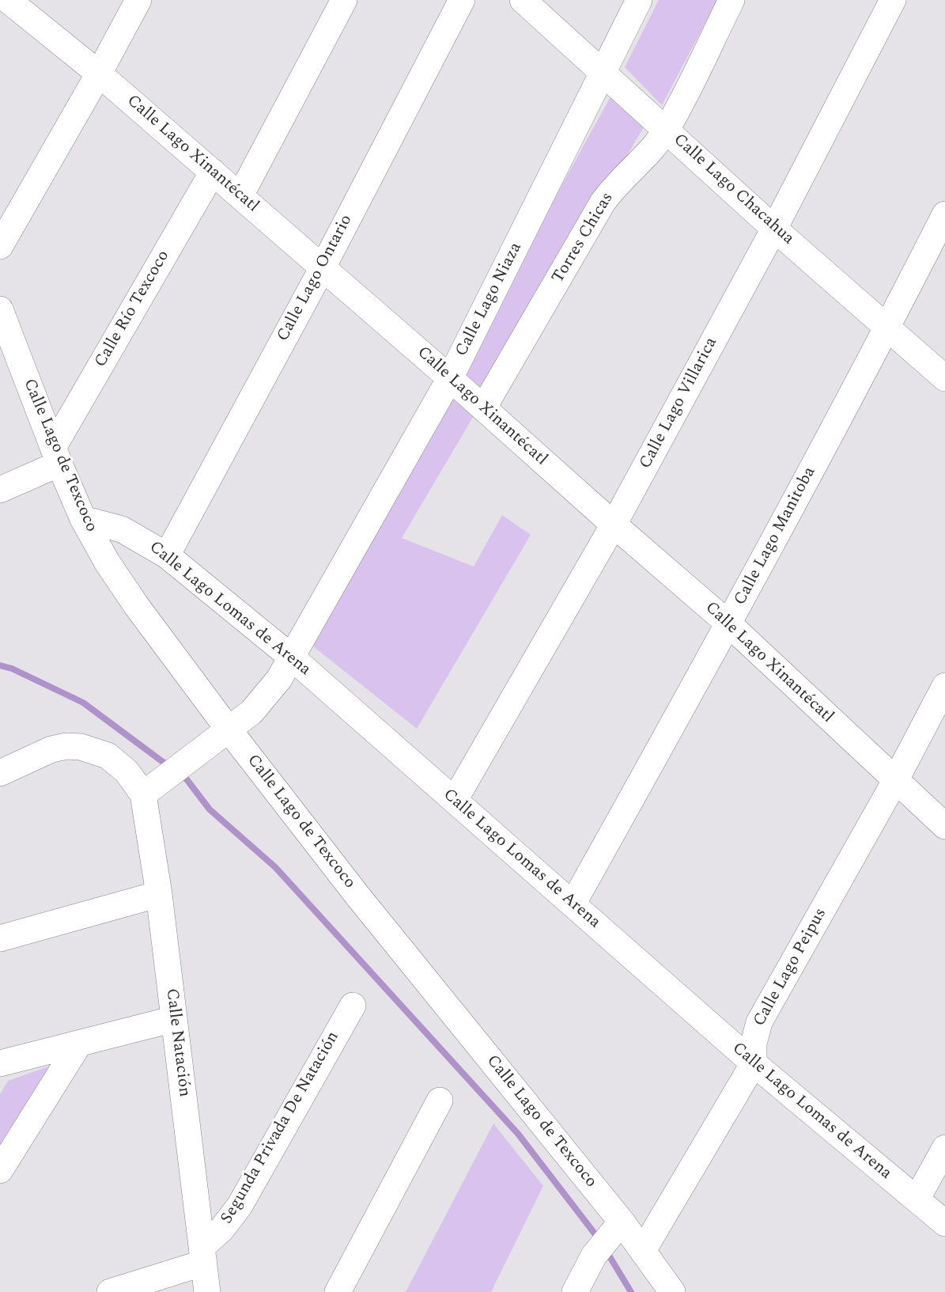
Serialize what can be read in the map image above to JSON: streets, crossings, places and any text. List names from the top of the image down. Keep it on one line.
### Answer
{"streets":{"street":["Calle Lago Xinantécatl","Calle Lago Chacahua","Torres Chicas","Calle Lago Ontario","Calle Lago Niaza","Calle Río Texcoco","Calle Lago Villarica","Calle Lago de Texcoco","Calle Lago Manitoba","Calle Lago Lomas de Arena","Calle Lago Peipus","Calle Natación","Segunda Privada De Natación"]},"crossings":[["Calle Lago Xinantécatl","Torres Chicas"],["Calle Lago Xinantécatl","Calle Lago Ontario"],["Calle Lago Xinantécatl","Calle Lago Niaza"],["Calle Lago Xinantécatl","Calle Río Texcoco"],["Calle Lago Xinantécatl","Calle Lago Villarica"],["Calle Lago Xinantécatl","Calle Lago Manitoba"],["Calle Lago Xinantécatl","Calle Lago Peipus"],["Calle Lago Chacahua","Torres Chicas"],["Calle Lago Chacahua","Calle Lago Niaza"],["Calle Lago Chacahua","Calle Lago Villarica"],["Calle Lago Chacahua","Calle Lago Manitoba"],["Calle Lago Ontario","Calle Lago Lomas de Arena"],["Calle Lago Niaza","Calle Lago de Texcoco"],["Calle Lago Niaza","Calle Lago Lomas de Arena"],["Calle Lago Niaza","Calle Natación"],["Calle Río Texcoco","Calle Lago de Texcoco"],["Calle Lago Villarica","Calle Lago Lomas de Arena"],["Calle Lago de Texcoco","Calle Lago Lomas de Arena"],["Calle Lago de Texcoco","Calle Lago Peipus"],["Calle Lago Manitoba","Calle Lago Lomas de Arena"],["Calle Lago Lomas de Arena","Calle Lago Peipus"],["Calle Natación","Segunda Privada De Natación"]]}
